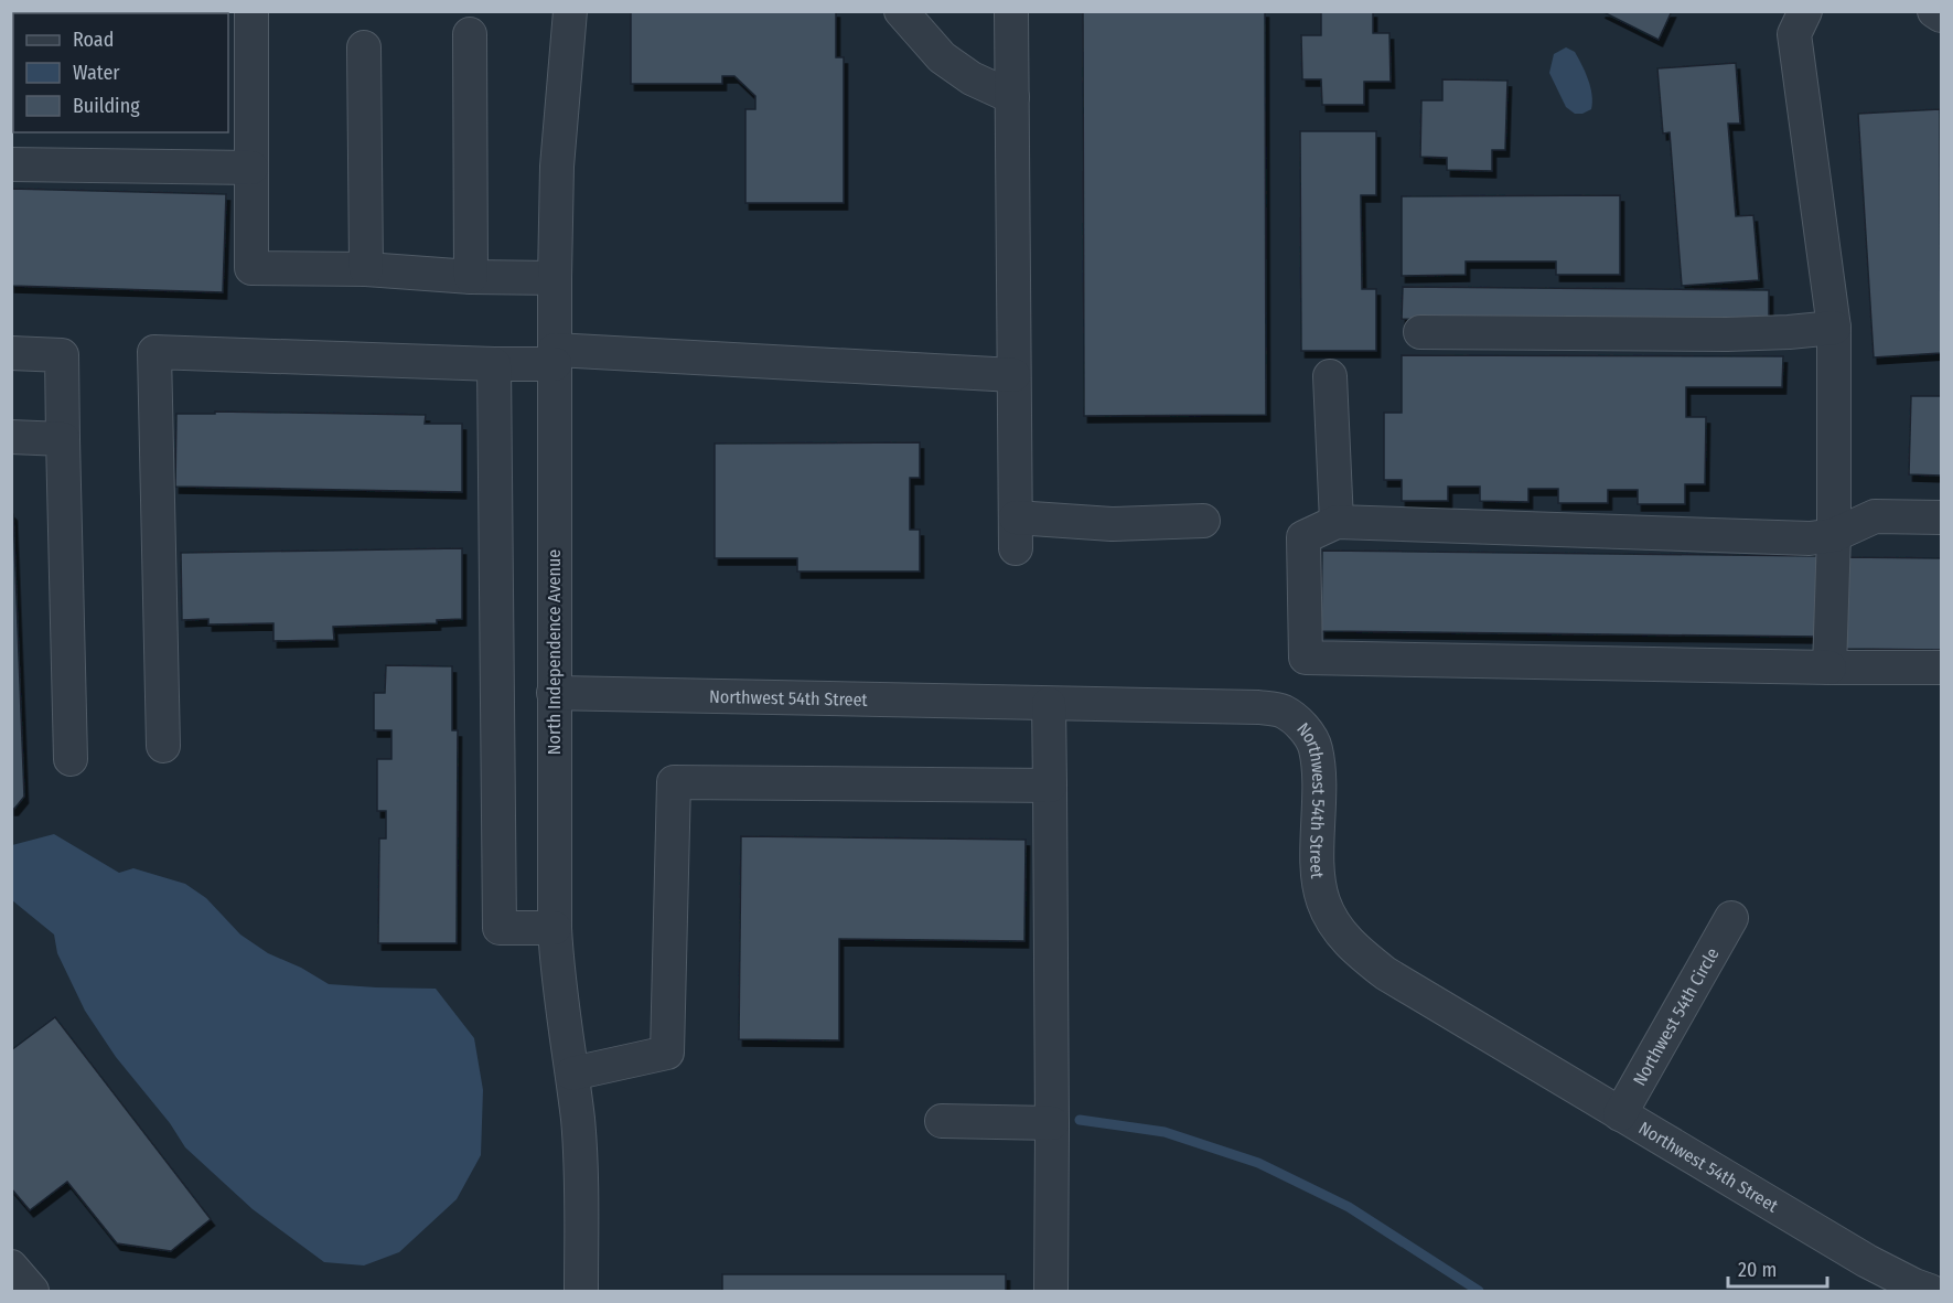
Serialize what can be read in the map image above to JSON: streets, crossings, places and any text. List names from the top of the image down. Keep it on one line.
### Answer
{"streets":{"street":["North Independence Avenue","Northwest 54th Street","Northwest 54th Circle"]},"crossings":[["North Independence Avenue","Northwest 54th Street"],["Northwest 54th Street","Northwest 54th Circle"]],"legend":["Road","Water","Building"],"scale_bar":"20 m"}
